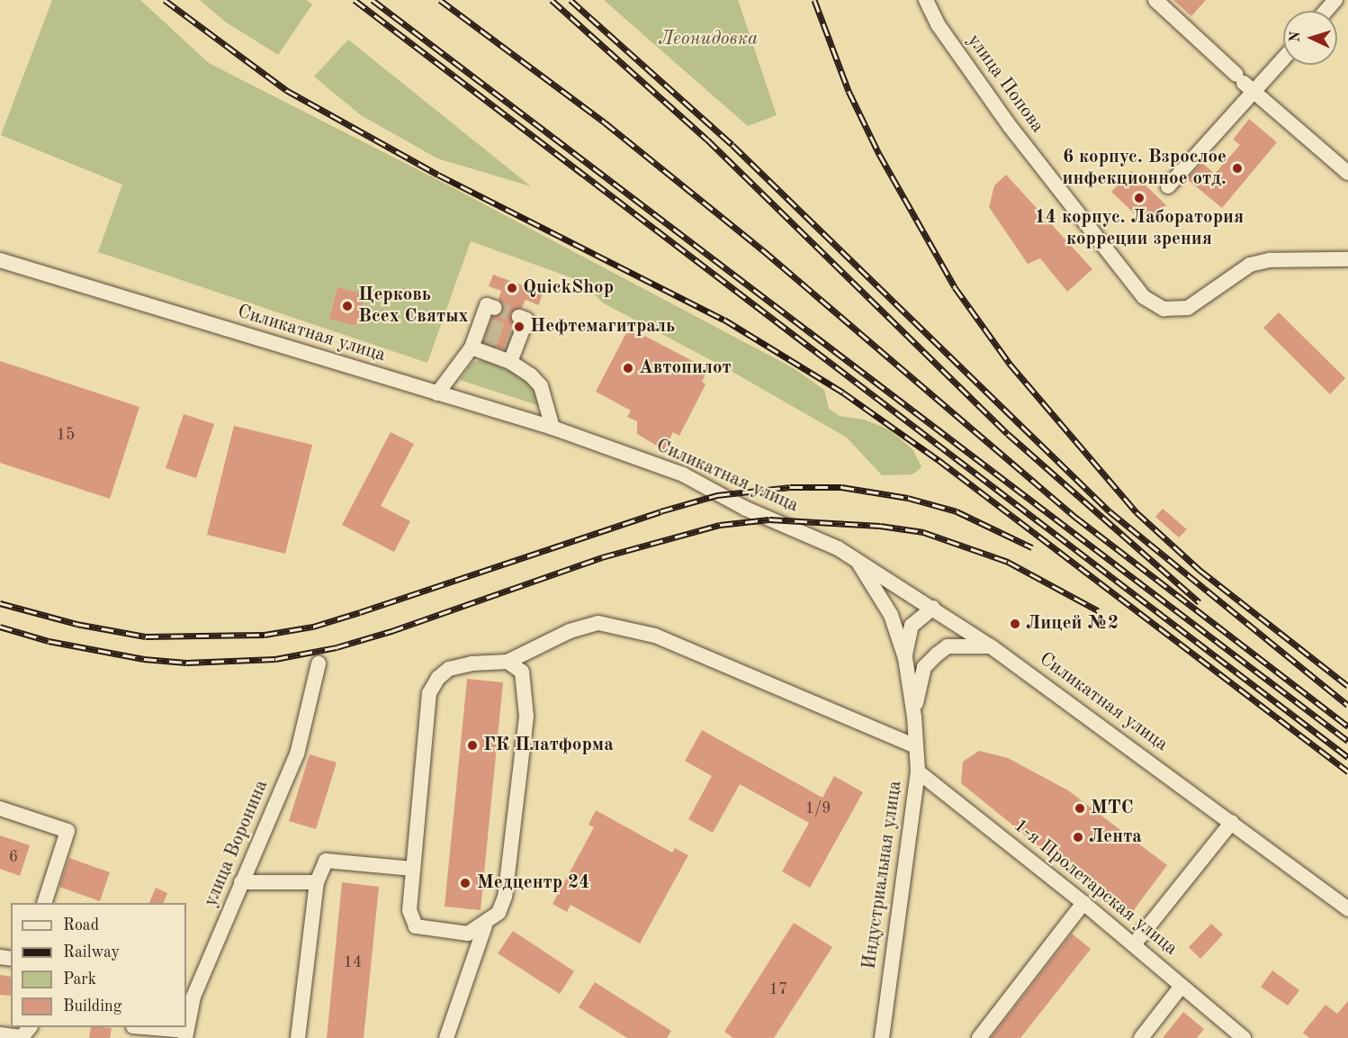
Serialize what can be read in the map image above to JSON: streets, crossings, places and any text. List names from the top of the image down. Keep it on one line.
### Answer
{"streets":{"street":["улица Попова","Силикатная улица","улица Воронина","Индустриальная улица","1-я Пролетарская улица"]},"crossings":[["Силикатная улица","Индустриальная улица"],["Индустриальная улица","1-я Пролетарская улица"]],"parks":["Леонидовка"],"places":["6 корпус. Взрослое инфекционное отд.","14 корпус. Лаборатория корреции зрения","QuickShop","Церковь Всех Святых","Нефтемагитраль","Автопилот","Лицей №2","ГК Платформа","МТС","Лента","Медцентр 24"],"house_numbers":["15","1/9","6","14","17"],"legend":["Road","Railway","Park","Building"],"north":"left"}
